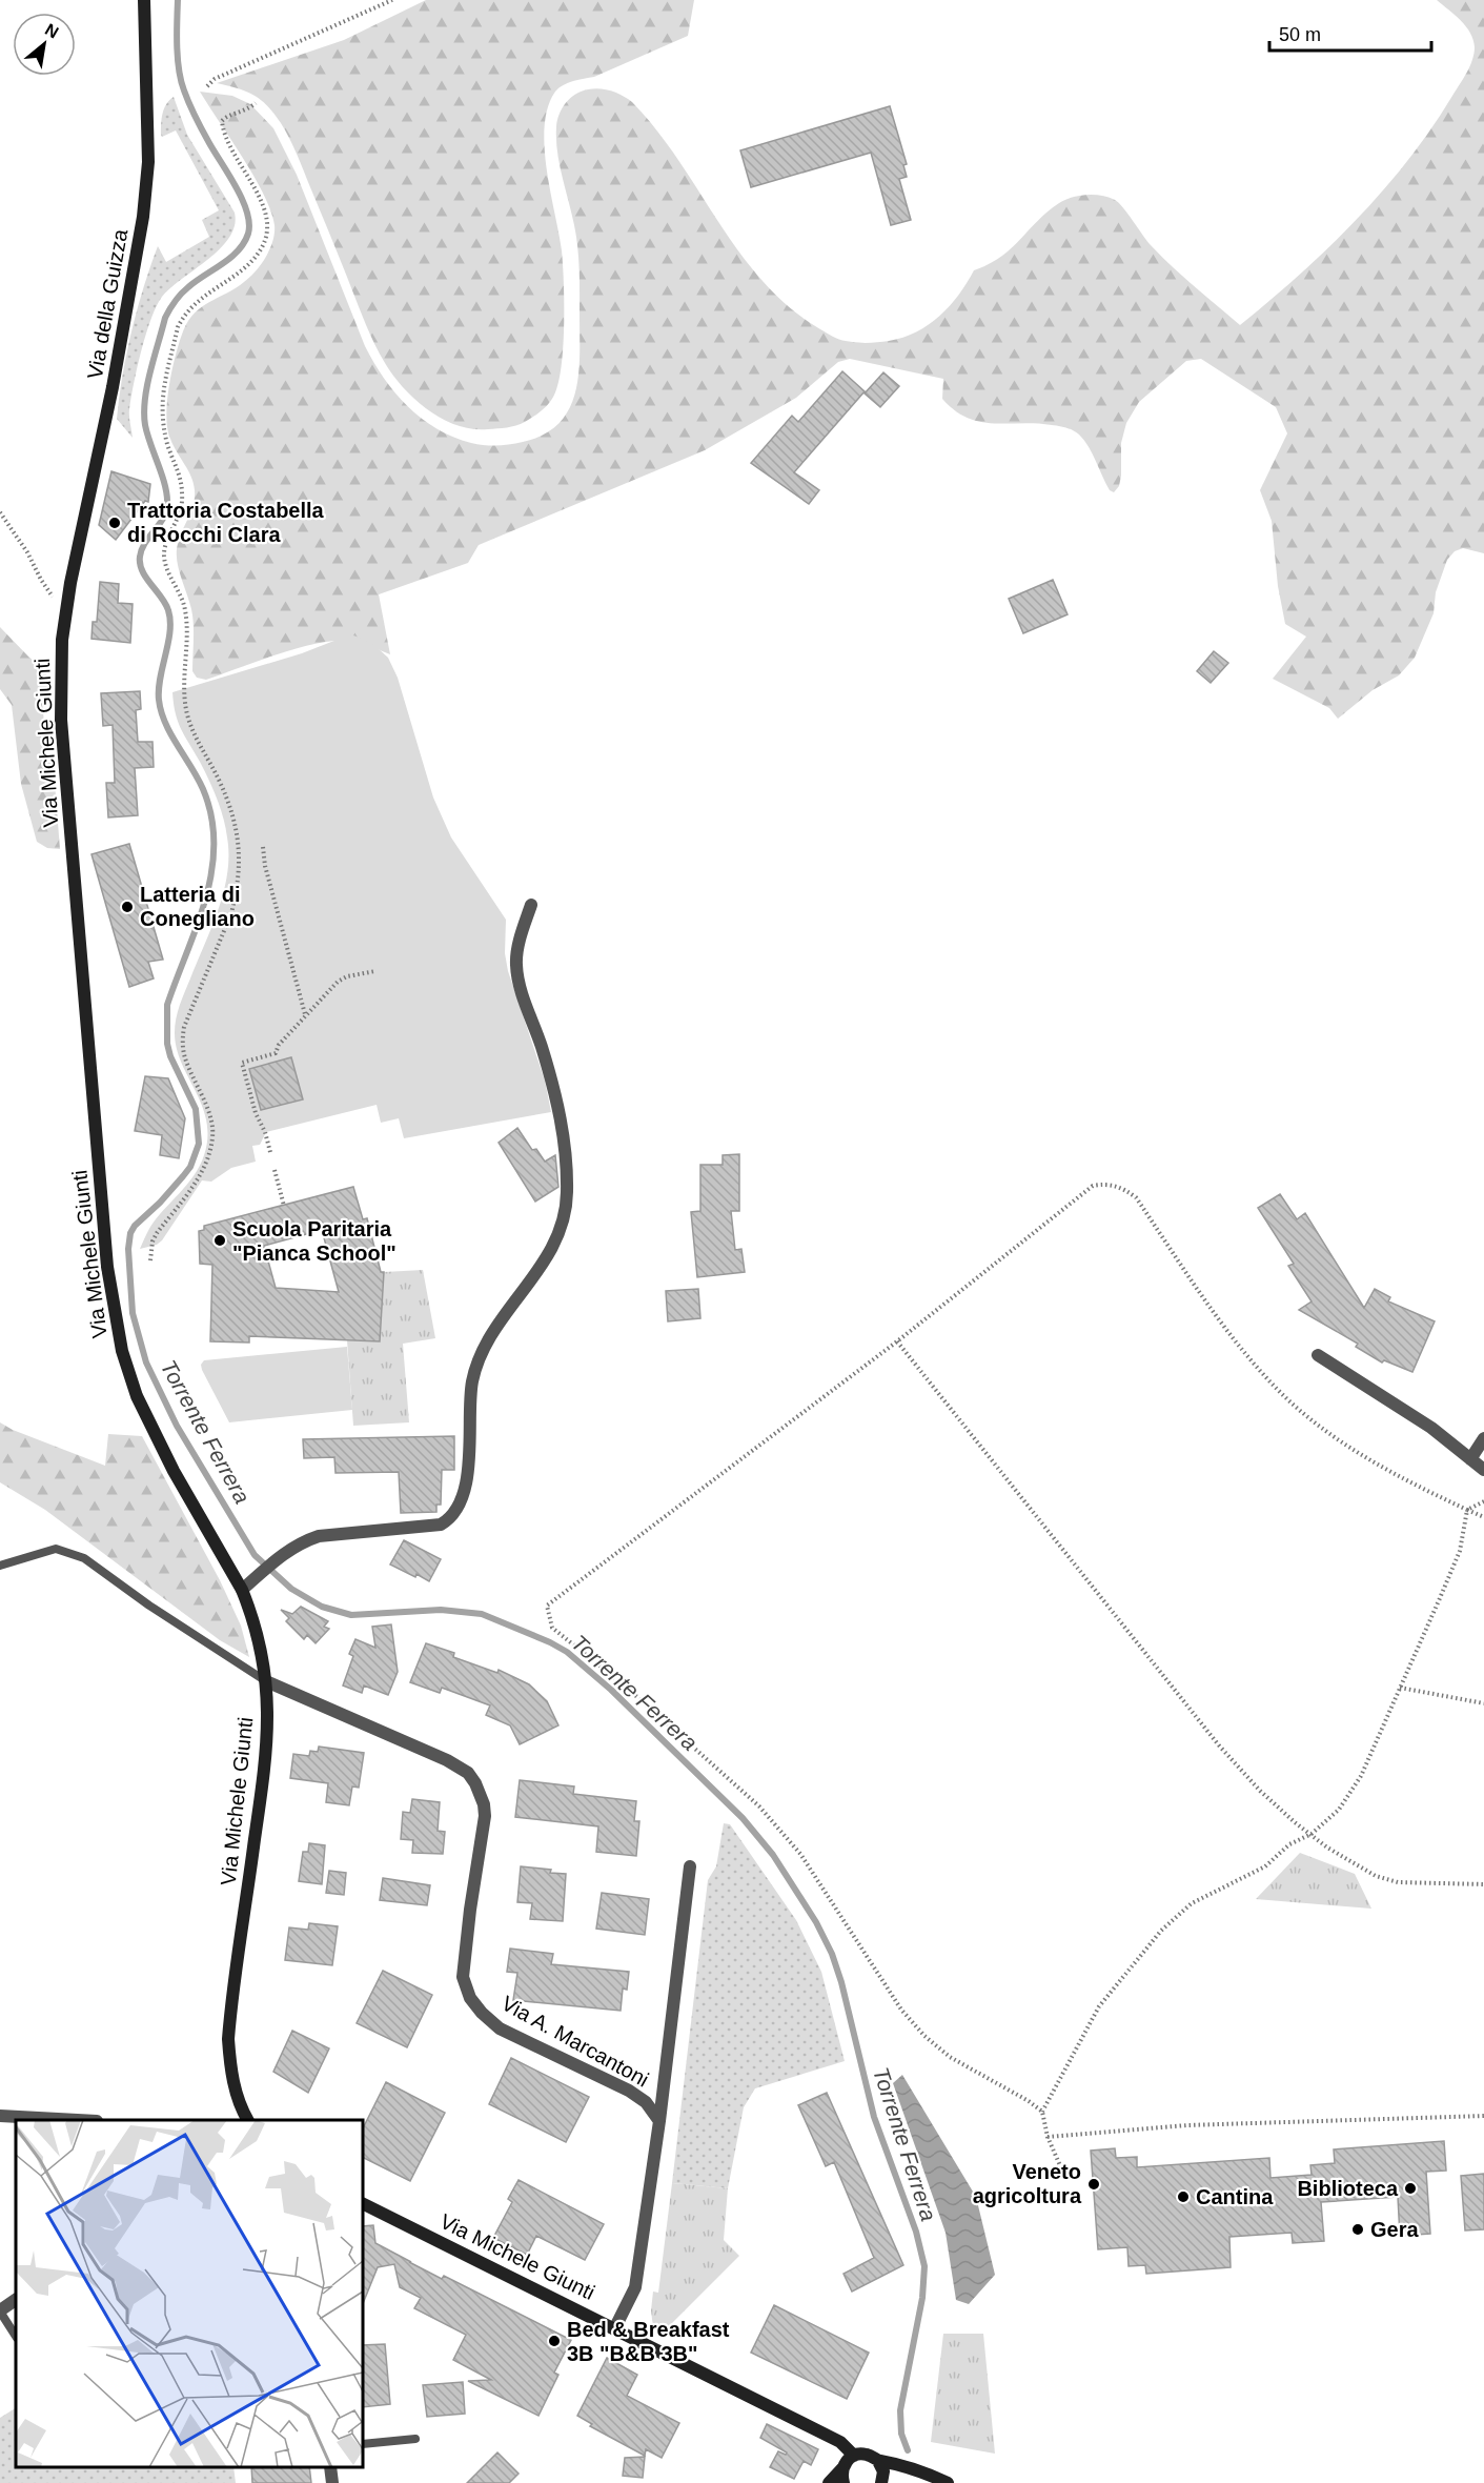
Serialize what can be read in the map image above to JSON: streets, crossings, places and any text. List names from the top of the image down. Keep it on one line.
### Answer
{"streets":{"street":["Via della Guizza","Via Michele Giunti","Via A. Marcantoni"]},"crossings":[["Via della Guizza","Via Michele Giunti"],["Via Michele Giunti","Via A. Marcantoni"]],"water":["Torrente Ferrera"],"places":["Trattoria Costabella di Rocchi Clara","Latteria di Conegliano","Scuola Paritaria \"Pianca School\"","Veneto agricoltura","Biblioteca","Cantina","Gera","Bed & Breakfast 3B \"B&B 3B\""],"scale_bar":"50 m","north":"top right"}
